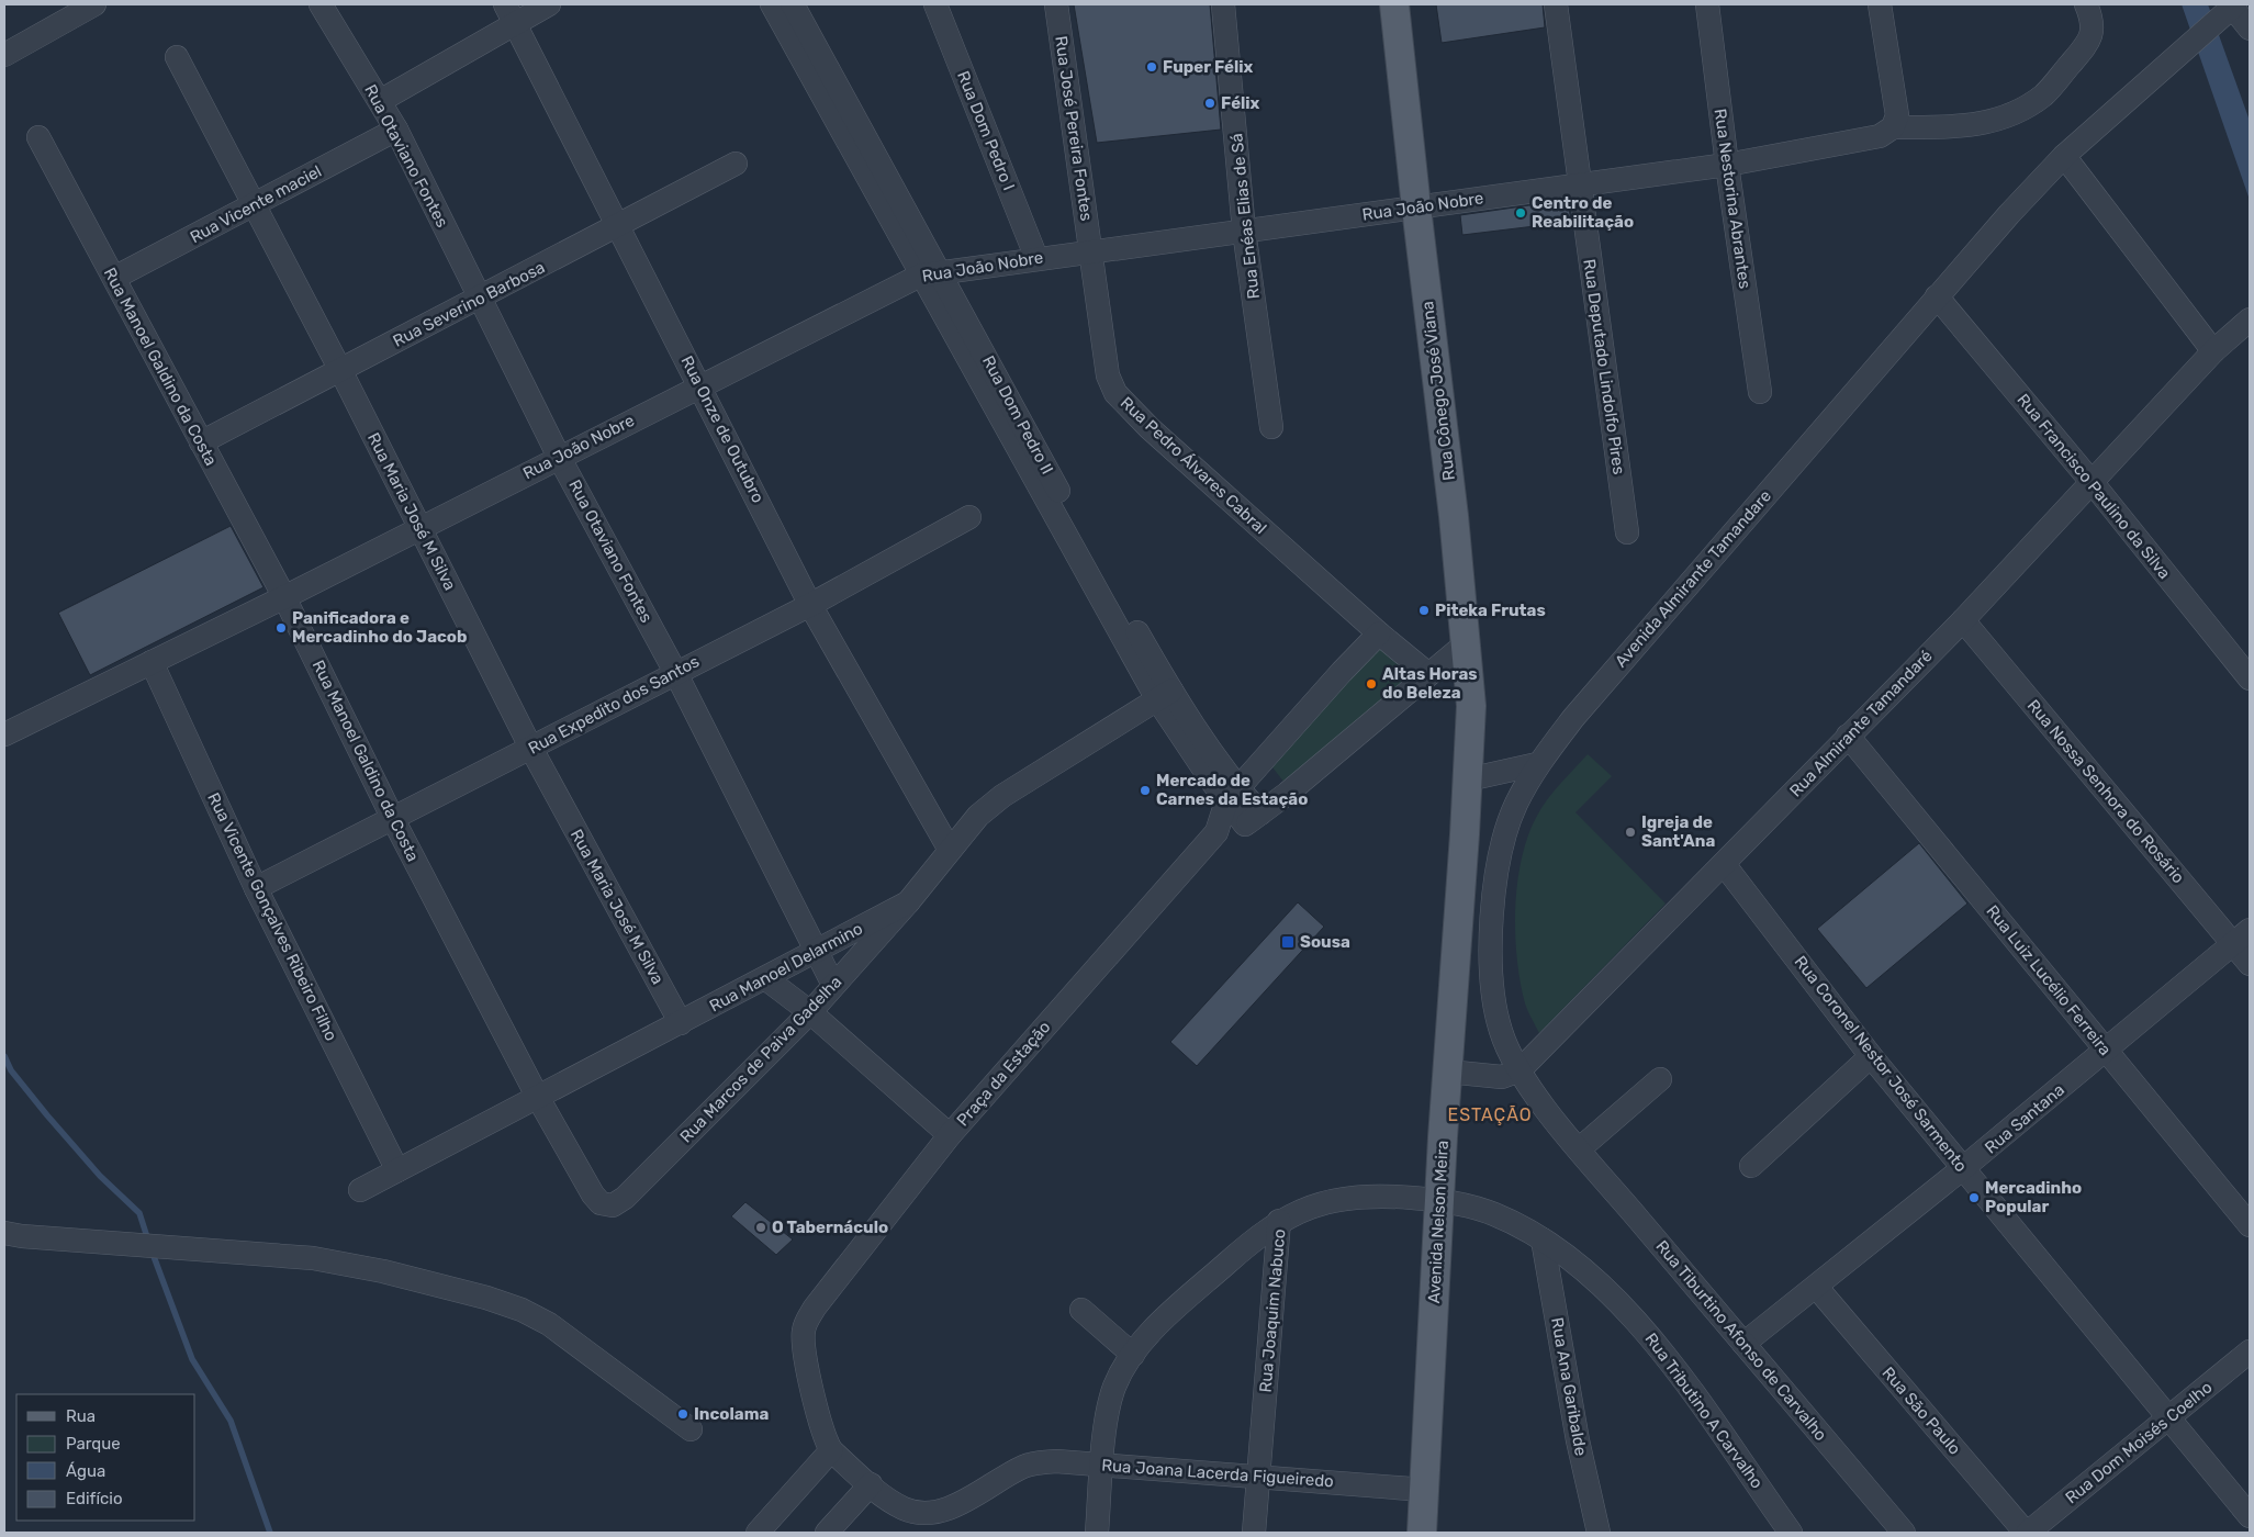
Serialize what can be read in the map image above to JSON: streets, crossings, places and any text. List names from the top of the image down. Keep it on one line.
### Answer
{"streets":{"main road":["Rua Cônego José Viana","Avenida Nelson Meira"],"street":["Rua José Pereira Fontes","Rua Dom Pedro I","Rua Otaviano Fontes","Rua Nestorina Abrantes","Rua Vicente maciel","Rua João Nobre","Rua Enéas Elias de Sá","Rua Severino Barbosa","Rua Manoel Galdino da Costa","Rua Deputado Lindolfo Pires","Rua Dom Pedro II","Rua Onze de Outubro","Rua Pedro Álvares Cabral","Rua Francisco Paulino da Silva","Rua Maria José M Silva","Avenida Almirante Tamandare","Rua Expedito dos Santos","Rua Almirante Tamandaré","Rua Nossa Senhora do Rosário","Rua Vicente Gonçalves Ribeiro Filho","Rua Manoel Delarmino","Rua Luiz Lucélio Ferreira","Rua Marcos de Paiva Gadelha","Rua Coronel Nestor José Sarmento","Praça da Estação","Rua Santana","Rua Joaquim Nabuco","Rua Tiburtino Afonso de Carvalho","Rua Ana Garibalde","Rua Tributino A Carvalho","Rua São Paulo","Rua Dom Moisés Coelho","Rua Joana Lacerda Figueiredo"]},"crossings":[["Rua José Pereira Fontes","Rua João Nobre"],["Rua José Pereira Fontes","Rua Pedro Álvares Cabral"],["Rua Dom Pedro I","Rua João Nobre"],["Rua Otaviano Fontes","Rua Vicente maciel"],["Rua Otaviano Fontes","Rua João Nobre"],["Rua Otaviano Fontes","Rua Severino Barbosa"],["Rua Otaviano Fontes","Rua Expedito dos Santos"],["Rua Otaviano Fontes","Rua Manoel Delarmino"],["Rua Otaviano Fontes","Rua Marcos de Paiva Gadelha"],["Rua Nestorina Abrantes","Rua João Nobre"],["Rua Vicente maciel","Rua Manoel Galdino da Costa"],["Rua Vicente maciel","Rua Maria José M Silva"],["Rua João Nobre","Rua Enéas Elias de Sá"],["Rua João Nobre","Rua Manoel Galdino da Costa"],["Rua João Nobre","Rua Deputado Lindolfo Pires"],["Rua João Nobre","Rua Cônego José Viana"],["Rua João Nobre","Rua Dom Pedro II"],["Rua João Nobre","Rua Onze de Outubro"],["Rua João Nobre","Rua Pedro Álvares Cabral"],["Rua João Nobre","Rua Maria José M Silva"],["Rua João Nobre","Rua Vicente Gonçalves Ribeiro Filho"],["Rua Severino Barbosa","Rua Manoel Galdino da Costa"],["Rua Severino Barbosa","Rua Onze de Outubro"],["Rua Severino Barbosa","Rua Maria José M Silva"],["Rua Manoel Galdino da Costa","Rua Expedito dos Santos"],["Rua Manoel Galdino da Costa","Rua Manoel Delarmino"],["Rua Manoel Galdino da Costa","Rua Marcos de Paiva Gadelha"],["Rua Cônego José Viana","Avenida Nelson Meira"],["Rua Dom Pedro II","Rua Manoel Delarmino"],["Rua Dom Pedro II","Praça da Estação"],["Rua Onze de Outubro","Rua Expedito dos Santos"],["Rua Onze de Outubro","Rua Manoel Delarmino"],["Rua Francisco Paulino da Silva","Avenida Almirante Tamandare"],["Rua Francisco Paulino da Silva","Rua Almirante Tamandaré"],["Rua Maria José M Silva","Rua Expedito dos Santos"],["Rua Maria José M Silva","Rua Manoel Delarmino"],["Avenida Almirante Tamandare","Rua Almirante Tamandaré"],["Avenida Almirante Tamandare","Rua Tiburtino Afonso de Carvalho"],["Rua Expedito dos Santos","Rua Vicente Gonçalves Ribeiro Filho"],["Rua Almirante Tamandaré","Rua Nossa Senhora do Rosário"],["Rua Almirante Tamandaré","Rua Luiz Lucélio Ferreira"],["Rua Almirante Tamandaré","Rua Coronel Nestor José Sarmento"],["Rua Almirante Tamandaré","Rua Tiburtino Afonso de Carvalho"],["Rua Nossa Senhora do Rosário","Rua Santana"],["Rua Vicente Gonçalves Ribeiro Filho","Rua Manoel Delarmino"],["Rua Manoel Delarmino","Rua Marcos de Paiva Gadelha"],["Rua Luiz Lucélio Ferreira","Rua Santana"],["Rua Coronel Nestor José Sarmento","Rua Santana"],["Rua Coronel Nestor José Sarmento","Rua Dom Moisés Coelho"],["Rua Santana","Rua Tiburtino Afonso de Carvalho"],["Rua Santana","Rua São Paulo"],["Avenida Nelson Meira","Rua Joaquim Nabuco"],["Avenida Nelson Meira","Rua Tributino A Carvalho"],["Avenida Nelson Meira","Rua Joana Lacerda Figueiredo"],["Rua Joaquim Nabuco","Rua Tributino A Carvalho"],["Rua Joaquim Nabuco","Rua Joana Lacerda Figueiredo"],["Rua Ana Garibalde","Rua Tributino A Carvalho"],["Rua São Paulo","Rua Dom Moisés Coelho"]],"districts":["ESTAÇÃO"],"places":{"other":["Fuper Félix","Félix","Centro de Reabilitação","Piteka Frutas","Panificadora e Mercadinho do Jacob","Altas Horas do Beleza","Mercado de Carnes da Estação","Igreja de Sant'Ana","Mercadinho Popular","O Tabernáculo","Incolama"],"transit":["Sousa"]},"legend":["Rua","Parque","Água","Edifício"]}
